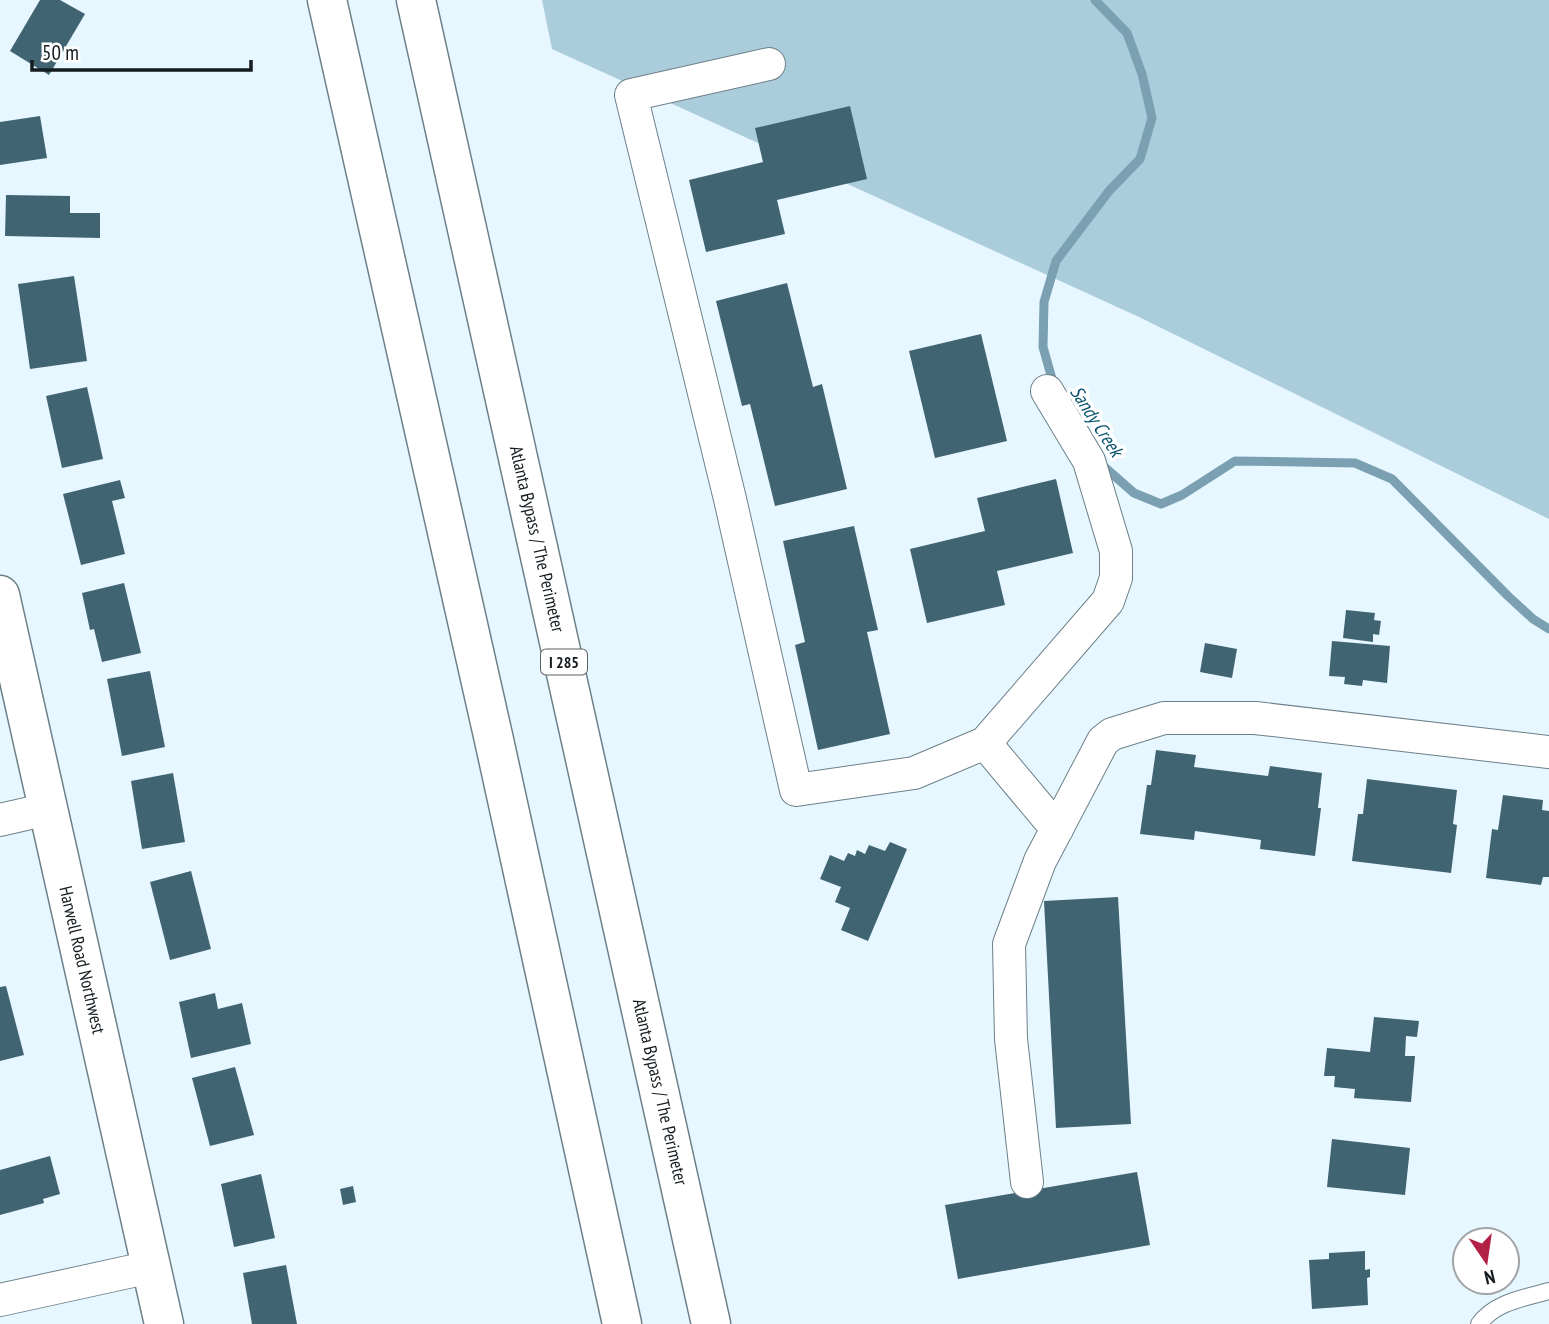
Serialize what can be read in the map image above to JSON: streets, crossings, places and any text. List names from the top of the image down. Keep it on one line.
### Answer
{"streets":{"main road":["Atlanta Bypass / The Perimeter","I 285","Harwell Road Northwest"]},"water":["Sandy Creek"],"scale_bar":"50 m","north":"bottom"}
